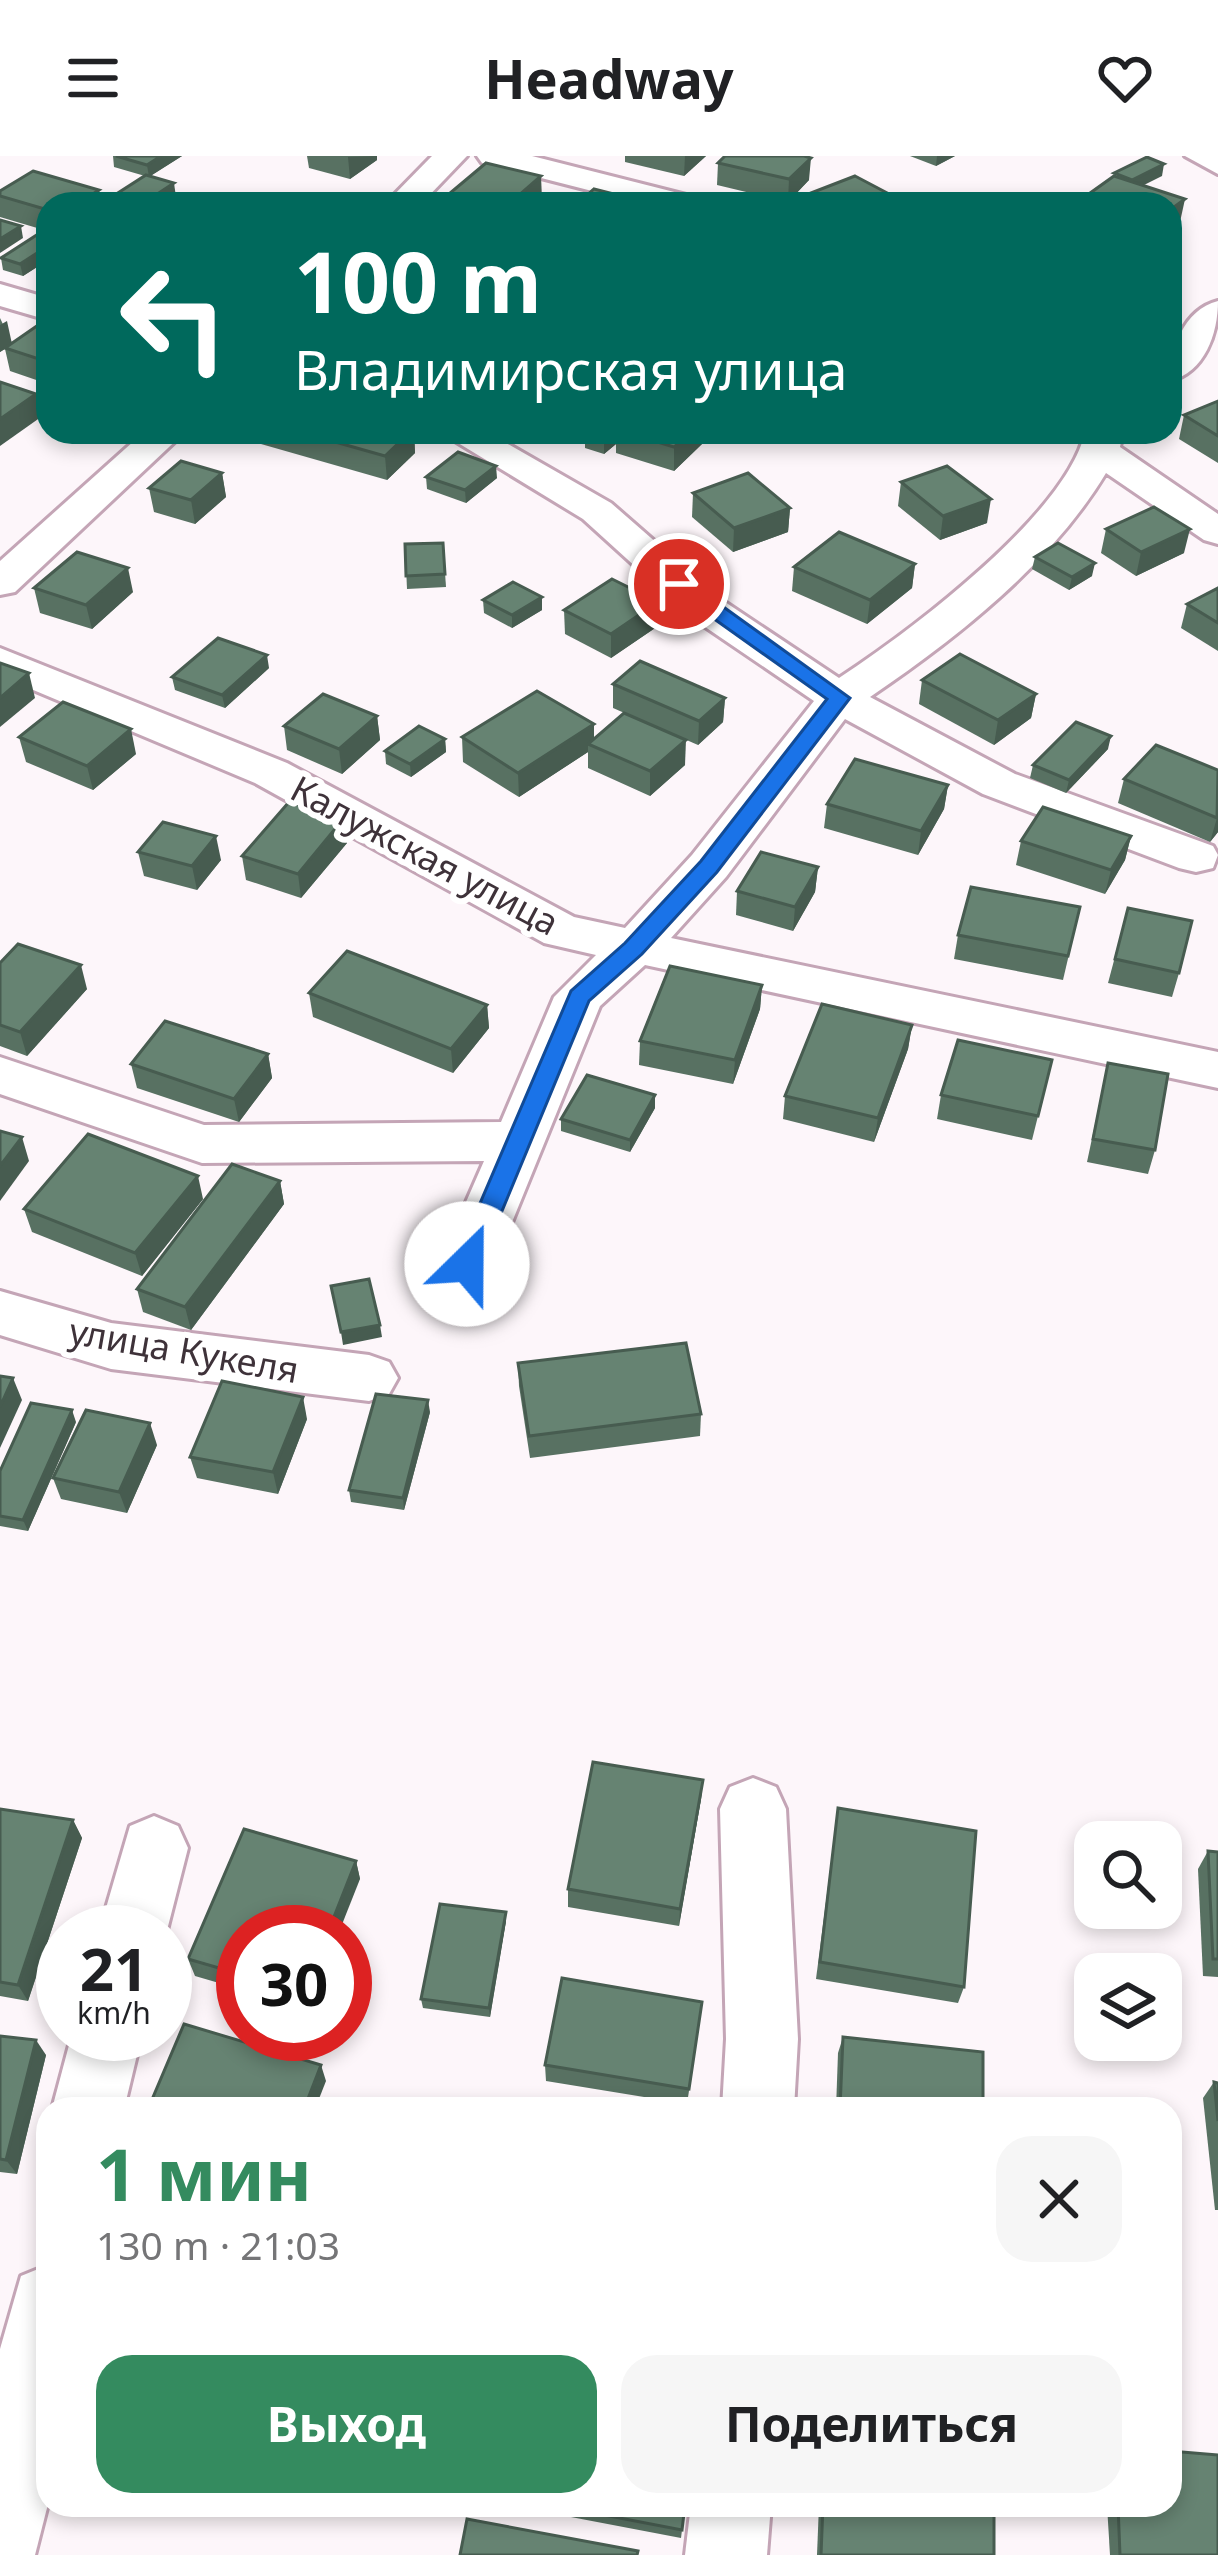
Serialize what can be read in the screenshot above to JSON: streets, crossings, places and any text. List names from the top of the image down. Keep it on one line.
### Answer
{"streets":{"street":["Калужская улица","улица Кукеля"]},"page":{"header":"Headway","turn":["100 m","Владимирская улица"],"speed":"21 km/h","limit":"30","heading":["1 мин","130 m · 21:03"],"buttons":["Выход","Поделиться"]}}
